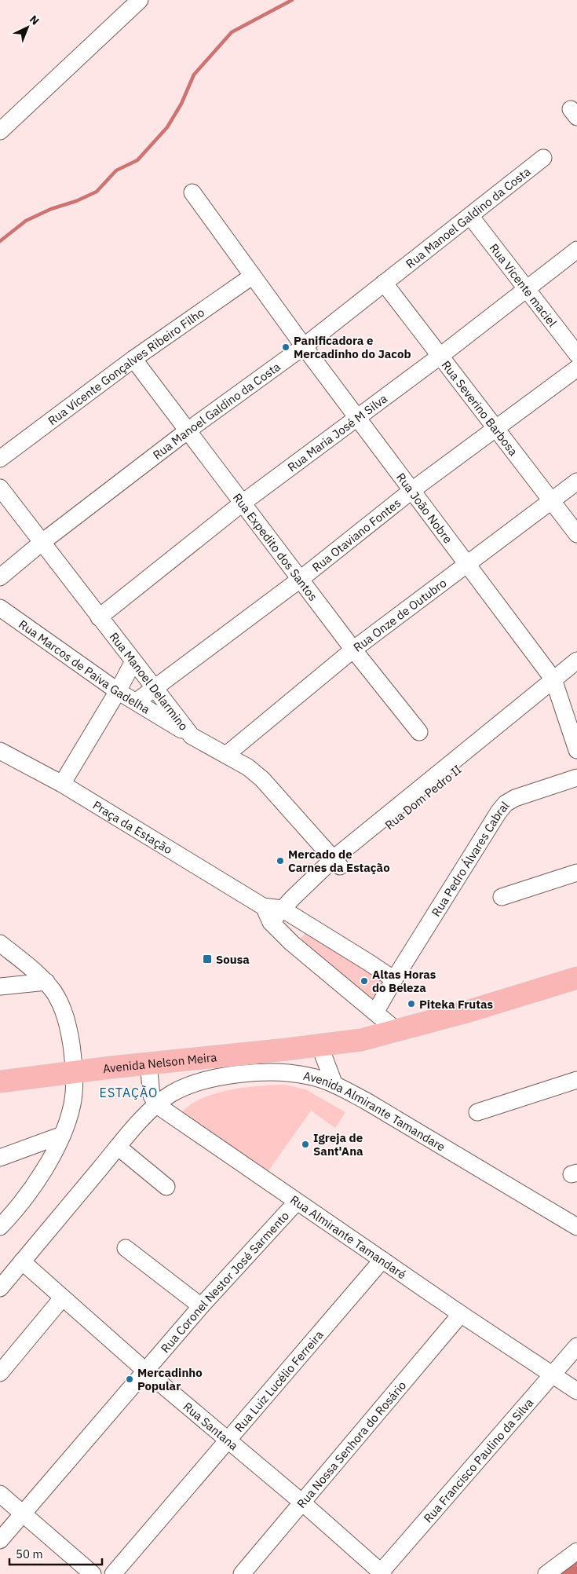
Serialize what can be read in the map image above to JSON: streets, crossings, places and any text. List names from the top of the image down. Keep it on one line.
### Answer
{"streets":{"main road":["Avenida Nelson Meira"],"street":["Rua Manoel Galdino da Costa","Rua Vicente maciel","Rua Vicente Gonçalves Ribeiro Filho","Rua Severino Barbosa","Rua Maria José M Silva","Rua João Nobre","Rua Otaviano Fontes","Rua Expedito dos Santos","Rua Onze de Outubro","Rua Marcos de Paiva Gadelha","Rua Manoel Delarmino","Rua Dom Pedro II","Praça da Estação","Rua Pedro Álvares Cabral","Avenida Almirante Tamandare","Rua Almirante Tamandaré","Rua Coronel Nestor José Sarmento","Rua Luiz Lucélio Ferreira","Rua Santana","Rua Nossa Senhora do Rosário","Rua Francisco Paulino da Silva"]},"crossings":[["Rua Manoel Galdino da Costa","Rua Vicente maciel"],["Rua Manoel Galdino da Costa","Rua Severino Barbosa"],["Rua Manoel Galdino da Costa","Rua João Nobre"],["Rua Manoel Galdino da Costa","Rua Expedito dos Santos"],["Rua Manoel Galdino da Costa","Rua Manoel Delarmino"],["Rua Vicente maciel","Rua Maria José M Silva"],["Rua Vicente Gonçalves Ribeiro Filho","Rua João Nobre"],["Rua Vicente Gonçalves Ribeiro Filho","Rua Expedito dos Santos"],["Rua Severino Barbosa","Rua Maria José M Silva"],["Rua Severino Barbosa","Rua Otaviano Fontes"],["Rua Severino Barbosa","Rua Onze de Outubro"],["Rua Maria José M Silva","Rua João Nobre"],["Rua Maria José M Silva","Rua Expedito dos Santos"],["Rua Maria José M Silva","Rua Manoel Delarmino"],["Rua João Nobre","Rua Otaviano Fontes"],["Rua João Nobre","Rua Onze de Outubro"],["Rua João Nobre","Rua Dom Pedro II"],["Rua Otaviano Fontes","Rua Expedito dos Santos"],["Rua Otaviano Fontes","Rua Marcos de Paiva Gadelha"],["Rua Otaviano Fontes","Rua Manoel Delarmino"],["Rua Expedito dos Santos","Rua Onze de Outubro"],["Rua Onze de Outubro","Rua Manoel Delarmino"],["Rua Marcos de Paiva Gadelha","Rua Manoel Delarmino"],["Rua Manoel Delarmino","Rua Dom Pedro II"],["Rua Dom Pedro II","Praça da Estação"],["Avenida Almirante Tamandare","Rua Almirante Tamandaré"],["Avenida Almirante Tamandare","Rua Santana"],["Rua Almirante Tamandaré","Rua Coronel Nestor José Sarmento"],["Rua Almirante Tamandaré","Rua Luiz Lucélio Ferreira"],["Rua Almirante Tamandaré","Rua Nossa Senhora do Rosário"],["Rua Almirante Tamandaré","Rua Francisco Paulino da Silva"],["Rua Coronel Nestor José Sarmento","Rua Santana"],["Rua Luiz Lucélio Ferreira","Rua Santana"],["Rua Santana","Rua Nossa Senhora do Rosário"],["Rua Santana","Rua Francisco Paulino da Silva"]],"districts":["ESTAÇÃO"],"places":{"other":["Panificadora e Mercadinho do Jacob","Mercado de Carnes da Estação","Altas Horas do Beleza","Piteka Frutas","Igreja de Sant'Ana","Mercadinho Popular"],"transit":["Sousa"]},"scale_bar":"50 m","north":"top right"}
